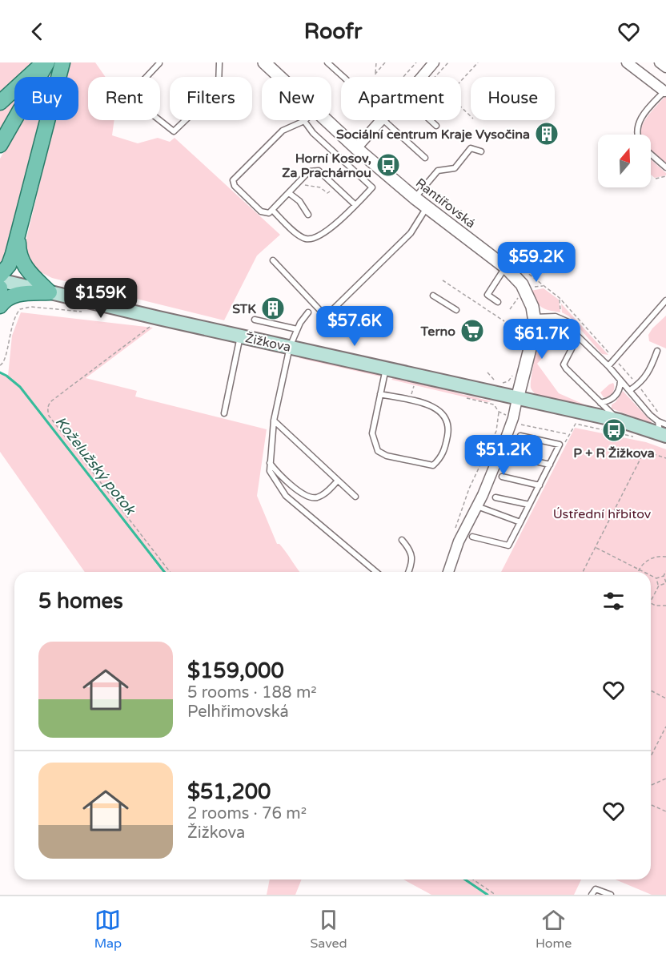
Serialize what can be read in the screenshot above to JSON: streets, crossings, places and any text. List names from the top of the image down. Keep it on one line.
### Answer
{"streets":{"main road":["Žižkova"],"street":["Rantířovská"]},"crossings":[["Rantířovská","Žižkova"]],"water":["Koželužský potok"],"parks":["Ústřední hřbitov"],"places":{"building":["Sociální centrum Kraje Vysočina","STK"],"bus stop":["Horní Kosov, Za Prachárnou","P + R Žižkova"],"supermarket":["Terno"]},"north":"top","page":{"header":"Roofr","chip":["Buy","Rent","Filters","New","Apartment","House"],"price":["$59.2K","$159K","$57.6K","$61.7K","$51.2K"],"heading":"5 homes","list":[{"name":"$159,000","note":"5 rooms · 188 m² · Pelhřimovská"},{"name":"$51,200","note":"2 rooms · 76 m² · Žižkova"}],"tabs":["Map","Saved","Home"]}}
